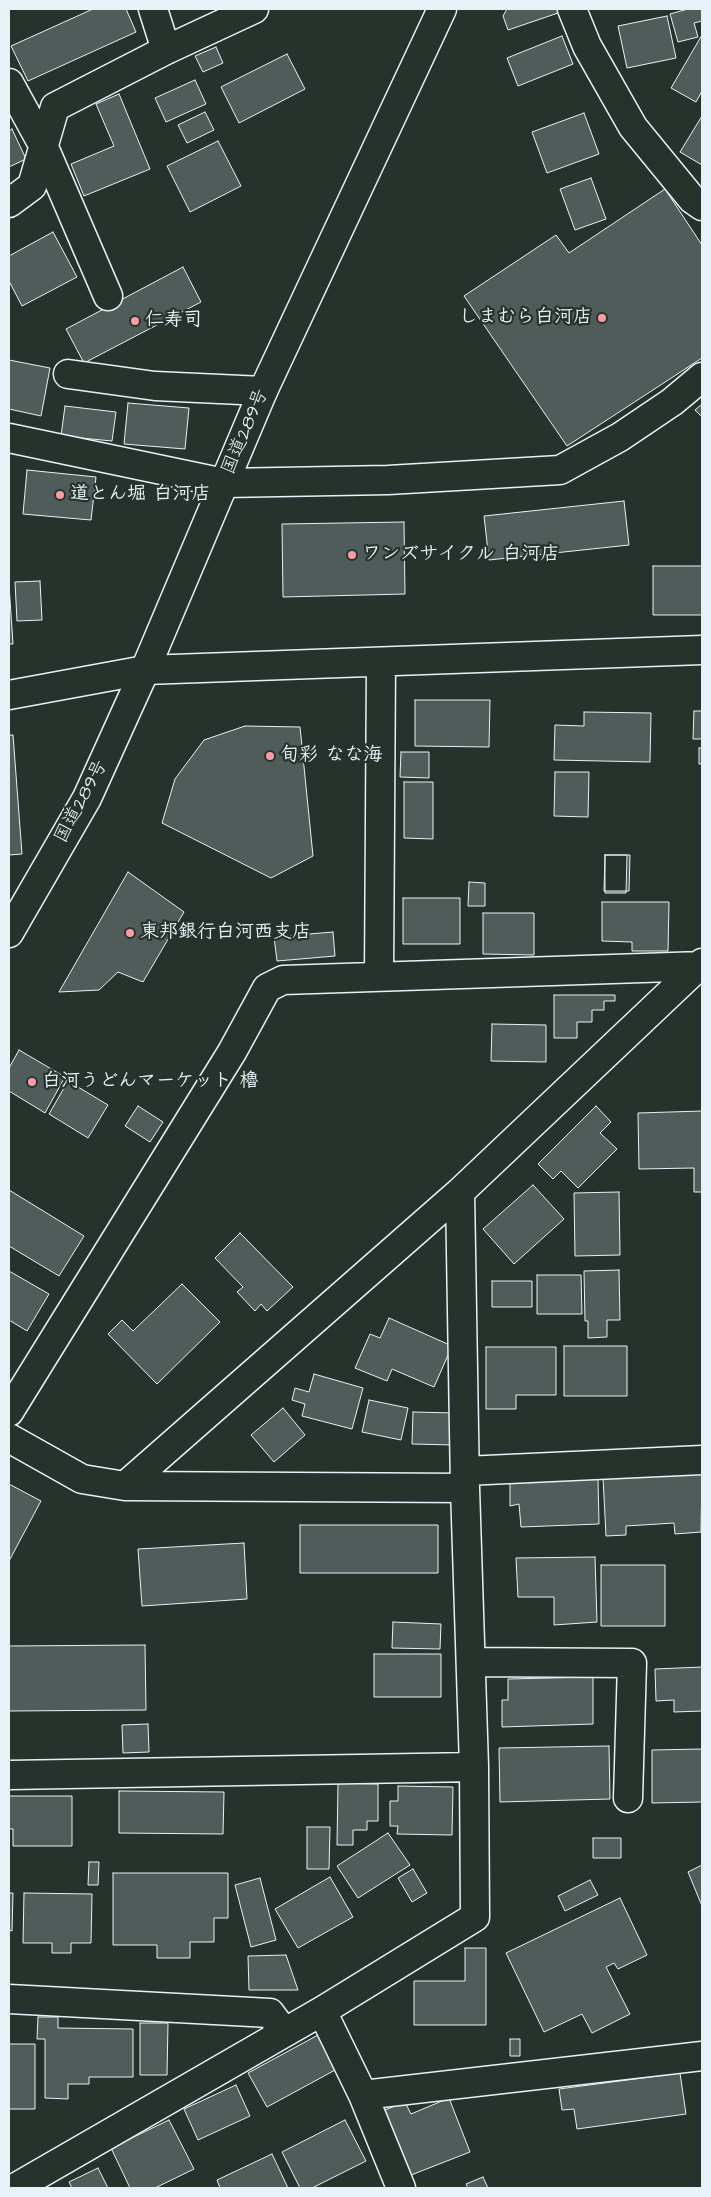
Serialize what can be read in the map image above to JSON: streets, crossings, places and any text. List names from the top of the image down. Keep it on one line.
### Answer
{"streets":{"main road":["国道289号"]},"places":["しまむら白河店","仁寿司","道とん堀 白河店","ワンズサイクル 白河店","旬彩 なな海","東邦銀行白河西支店","白河うどんマーケット 櫓"]}
